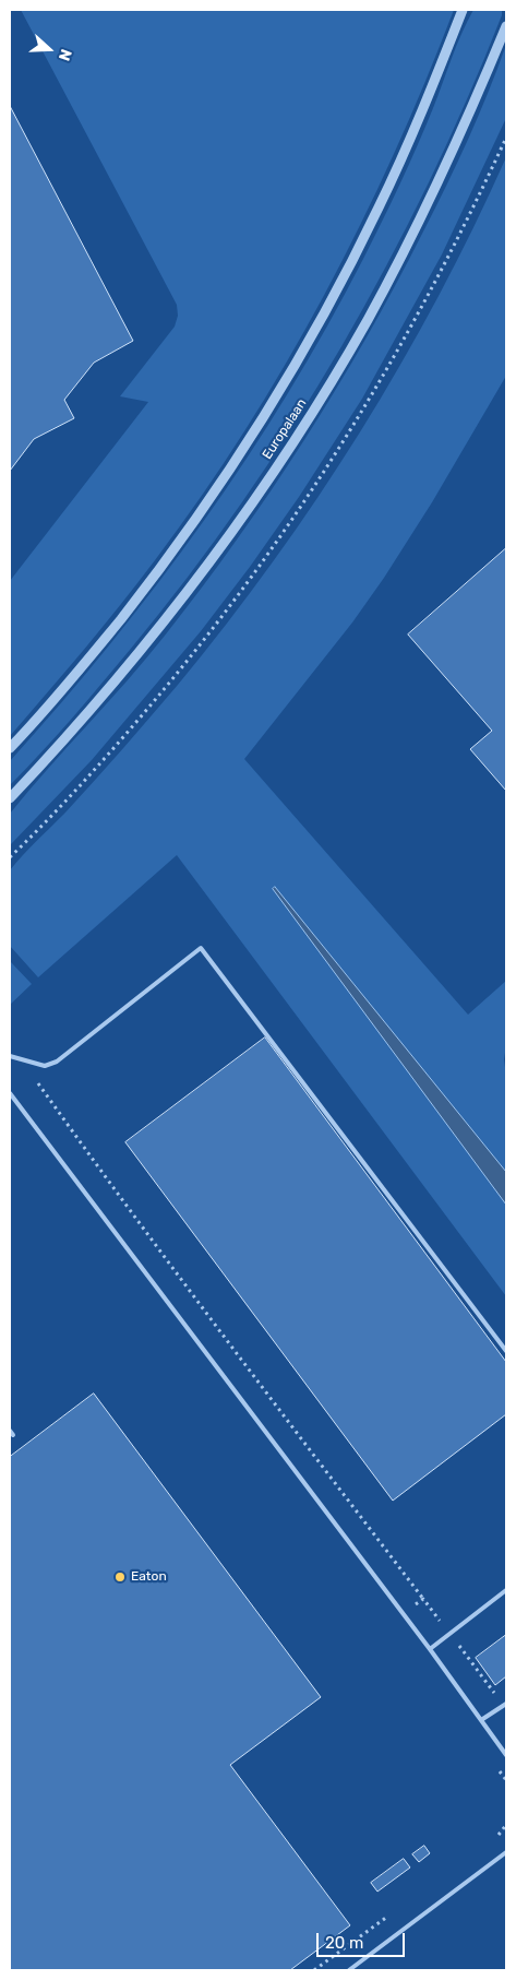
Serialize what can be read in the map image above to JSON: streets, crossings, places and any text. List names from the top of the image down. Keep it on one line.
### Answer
{"streets":{"street":["Europalaan"]},"places":["Eaton"],"scale_bar":"20 m","north":"right"}
